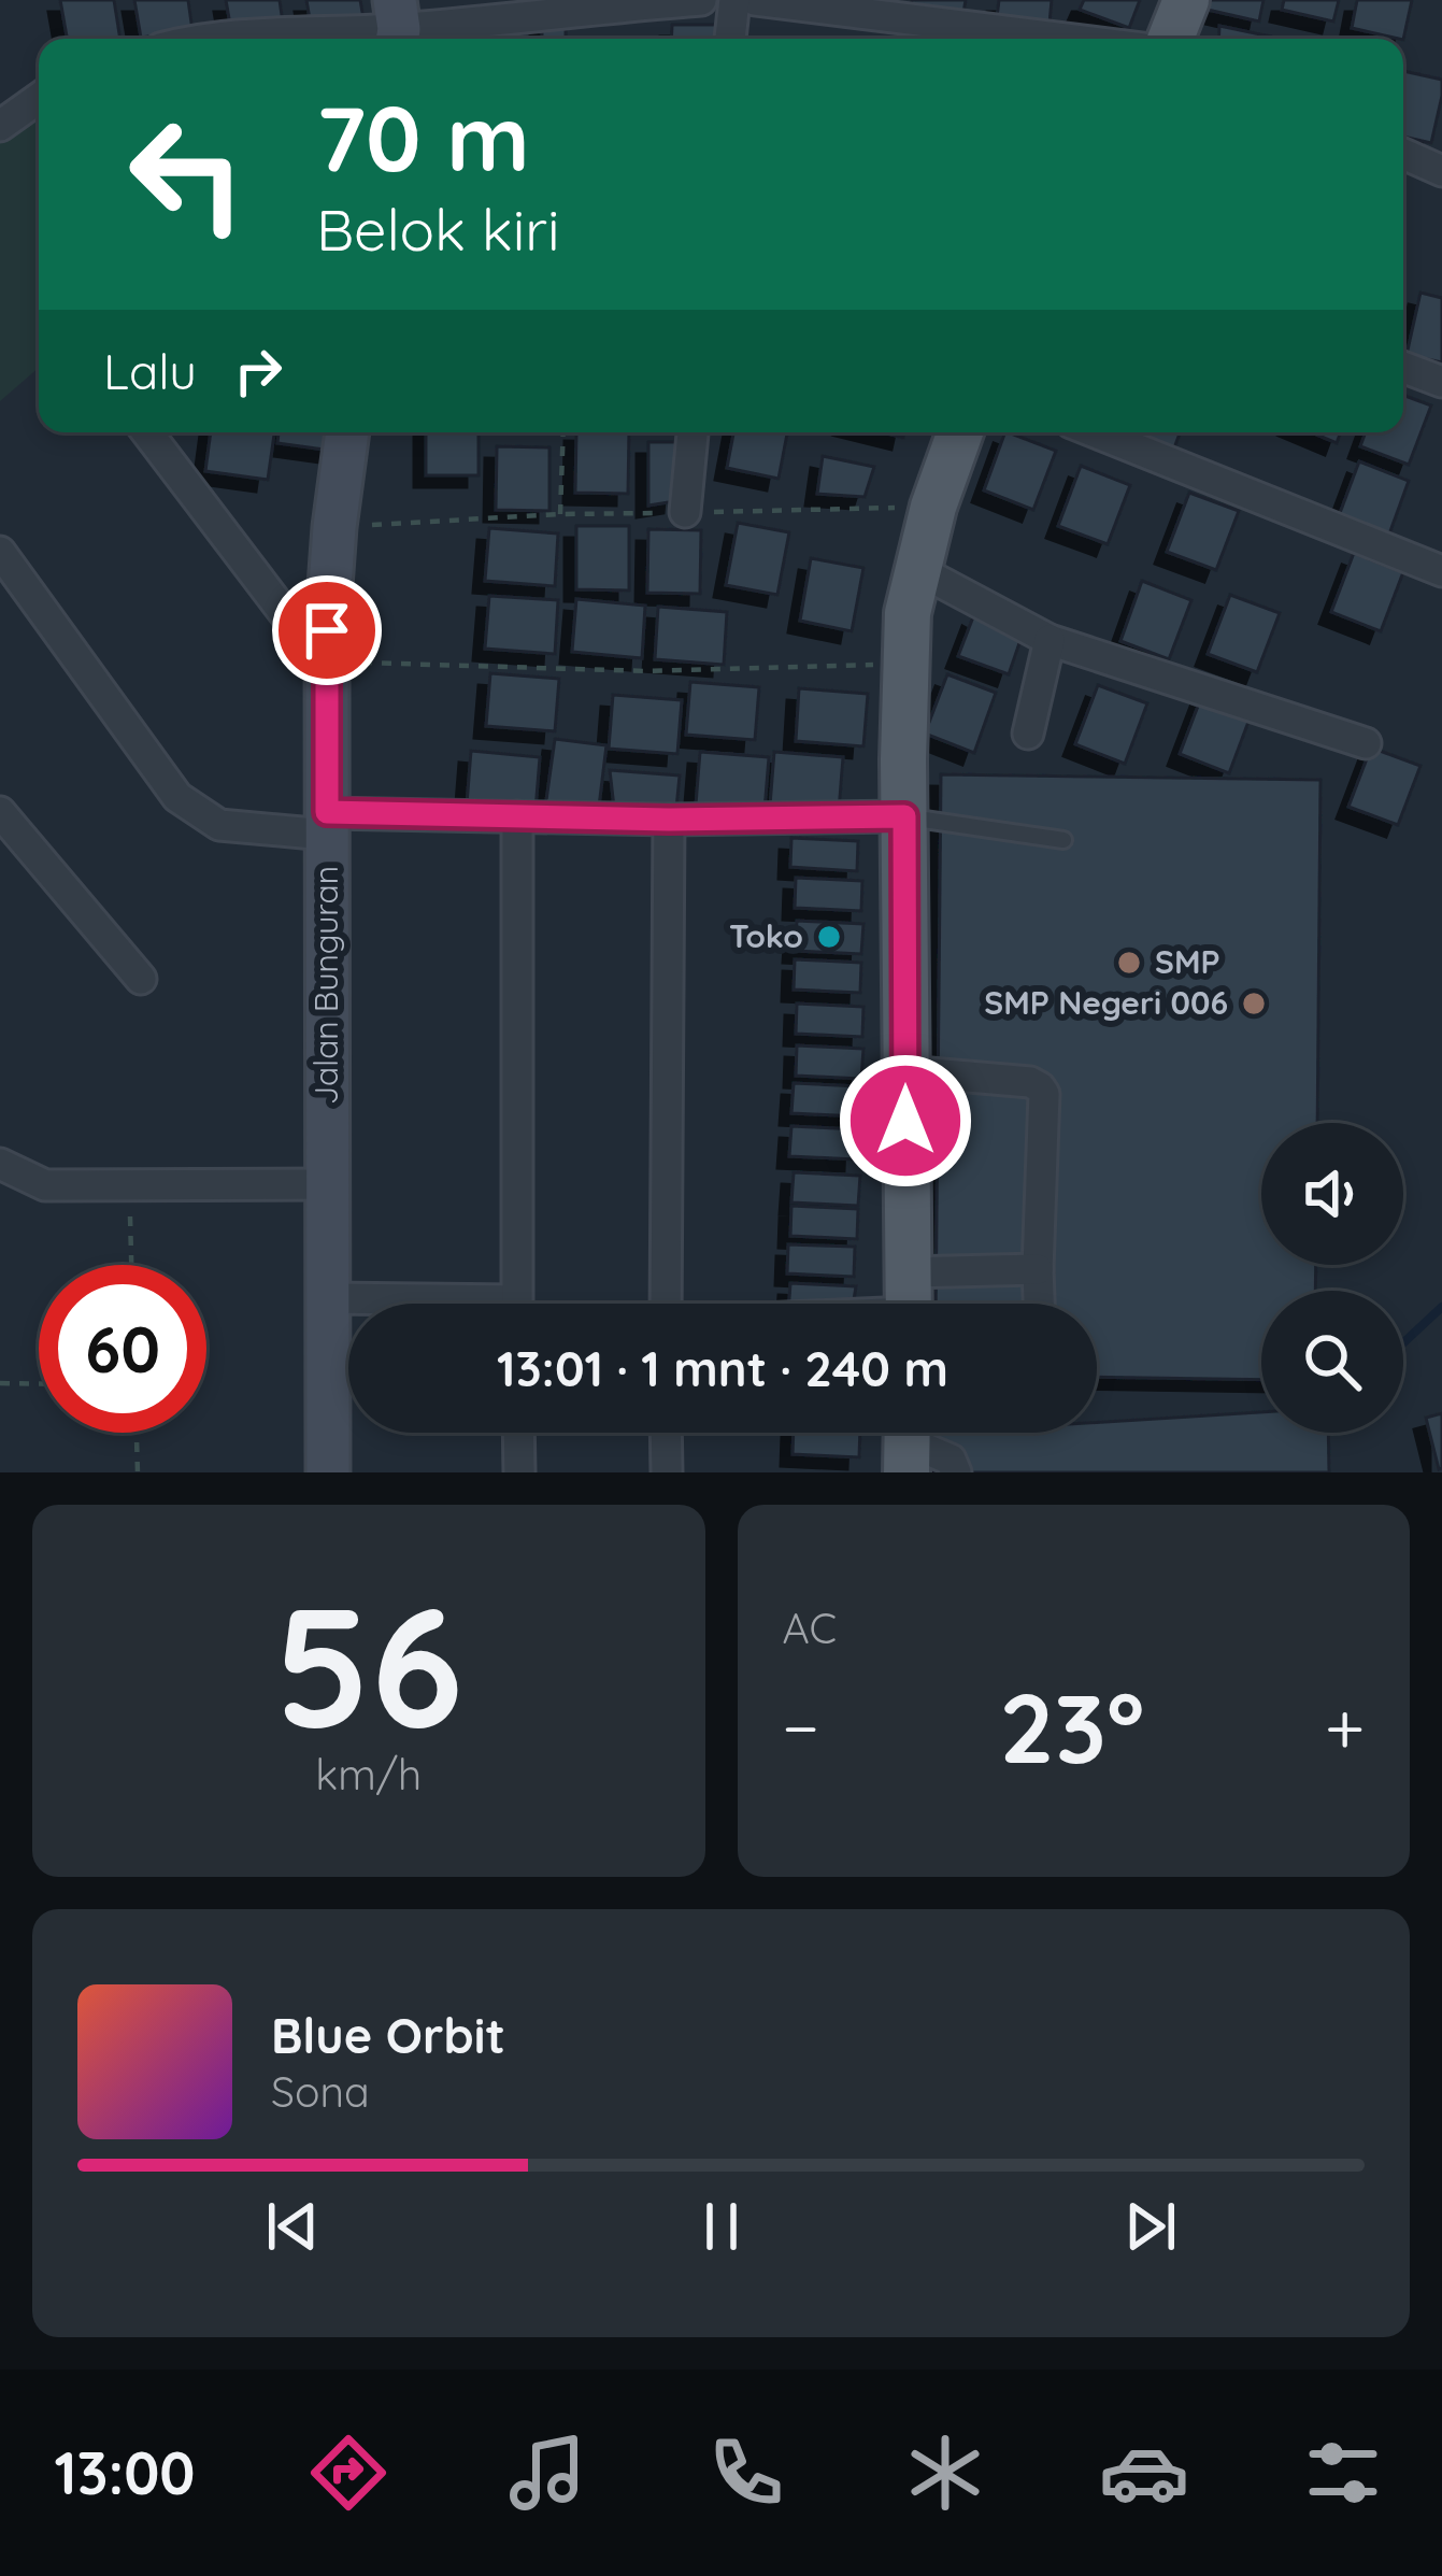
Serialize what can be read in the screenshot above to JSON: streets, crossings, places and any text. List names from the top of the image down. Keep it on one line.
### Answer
{"streets":{"street":["Jalan Bunguran"]},"places":["Toko","SMP","SMP Negeri 006"],"page":{"turn":["70 m","Belok kiri"],"then":"Lalu","limit":"60","trip":"13:01 · 1 mnt · 240 m","tile":[["56","km/h"],"AC"],"heat":["−","23°","+"],"song":["Blue Orbit","Sona"],"tabs":"13:00"}}
